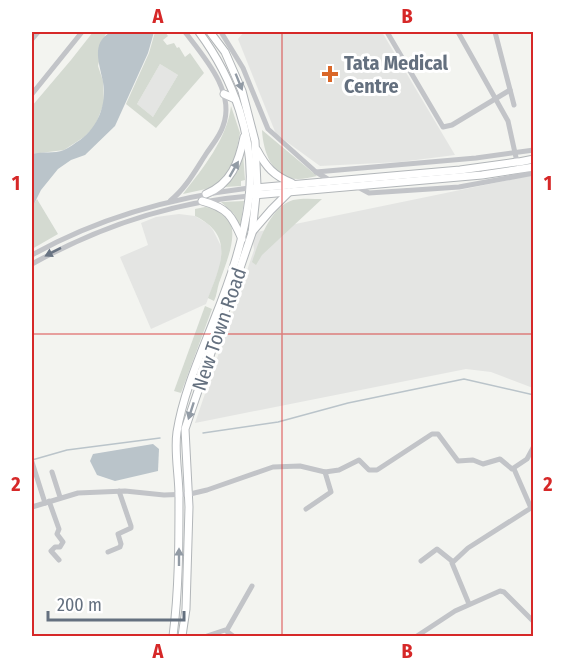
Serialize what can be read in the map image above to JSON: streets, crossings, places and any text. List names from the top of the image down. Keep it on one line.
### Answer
{"streets":{"main road":["New Town Road"]},"places":{"health":["Tata Medical Centre"]},"scale_bar":"200 m","grid":{"columns":["A","B"],"rows":["1","2"]}}
